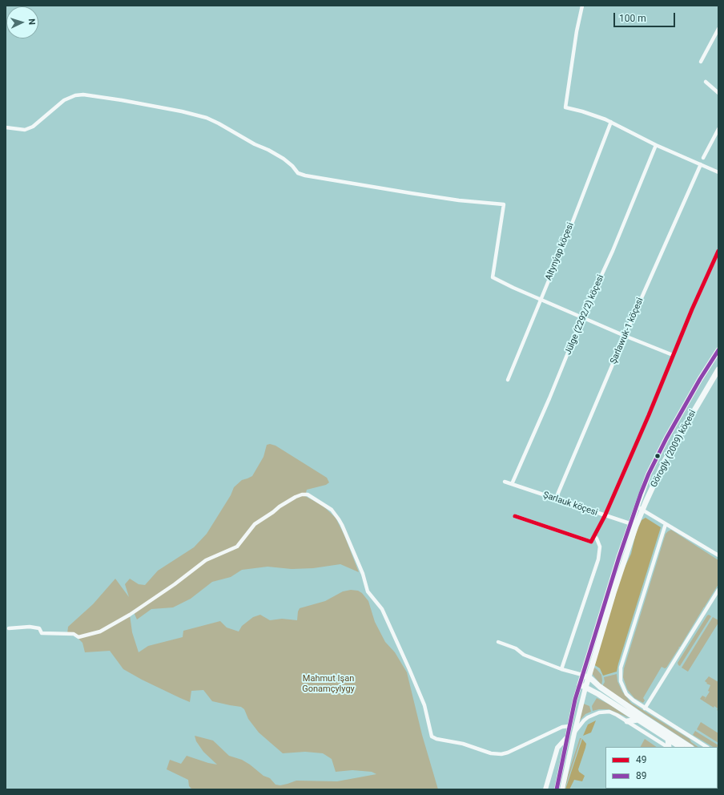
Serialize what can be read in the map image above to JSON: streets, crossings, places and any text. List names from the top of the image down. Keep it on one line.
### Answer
{"streets":{"main road":["Görogly (2009) köçesi"],"street":["Altynýap köçesi","Jülge (2292/2) köçesi","Şarlawuk-1 köçesi","Şarlauk köçesi"]},"crossings":[["Jülge (2292/2) köçesi","Şarlauk köçesi"],["Şarlawuk-1 köçesi","Şarlauk köçesi"],["Görogly (2009) köçesi","Şarlauk köçesi"]],"parks":["Mahmut Işan Gonamçylygy"],"lines":["transit line 49","transit line 89"],"legend":["49","89"],"scale_bar":"100 m","north":"right"}
